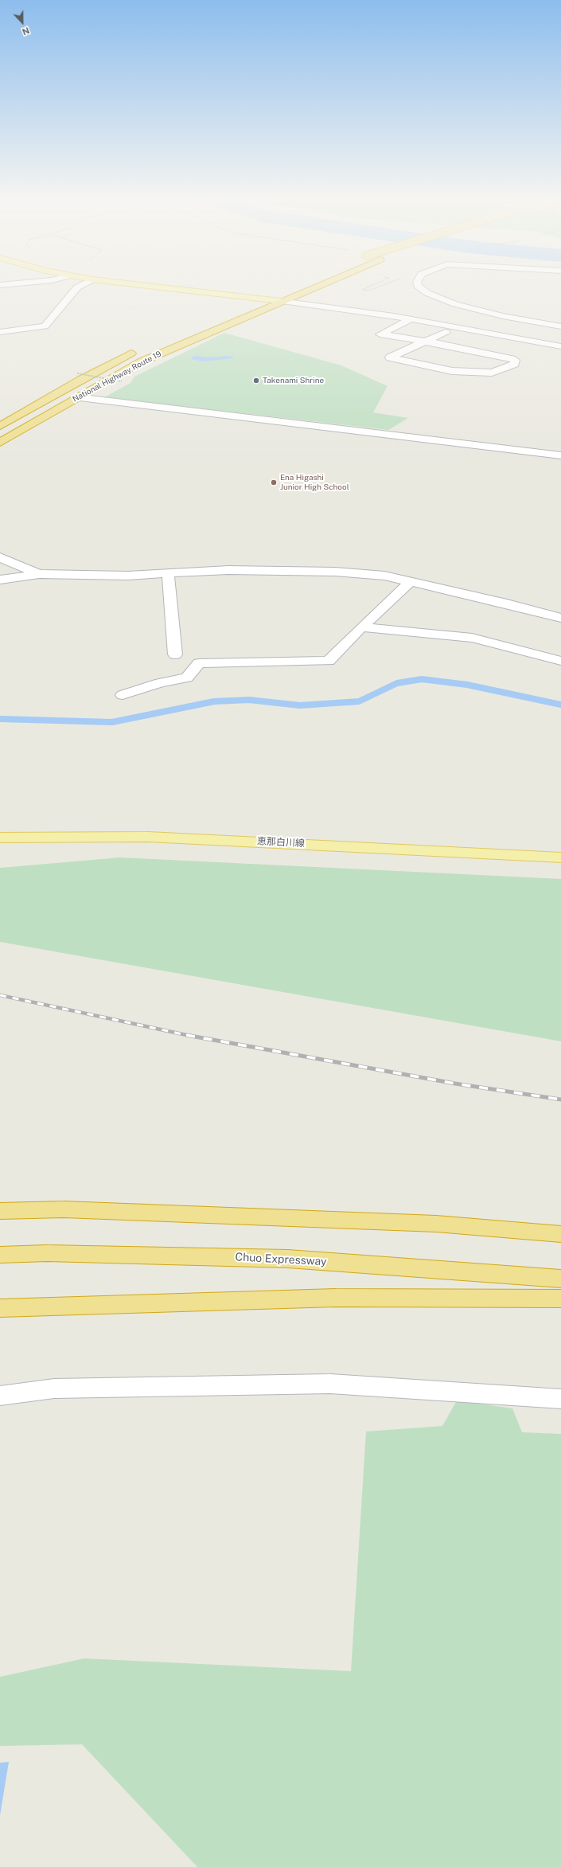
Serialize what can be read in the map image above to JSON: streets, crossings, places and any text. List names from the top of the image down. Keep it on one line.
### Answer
{"streets":{"highway":["National Highway Route 19","Chuo Expressway"],"main road":["恵那白川線"]},"places":["Takenami Shrine","Ena Higashi Junior High School"],"north":"bottom"}
